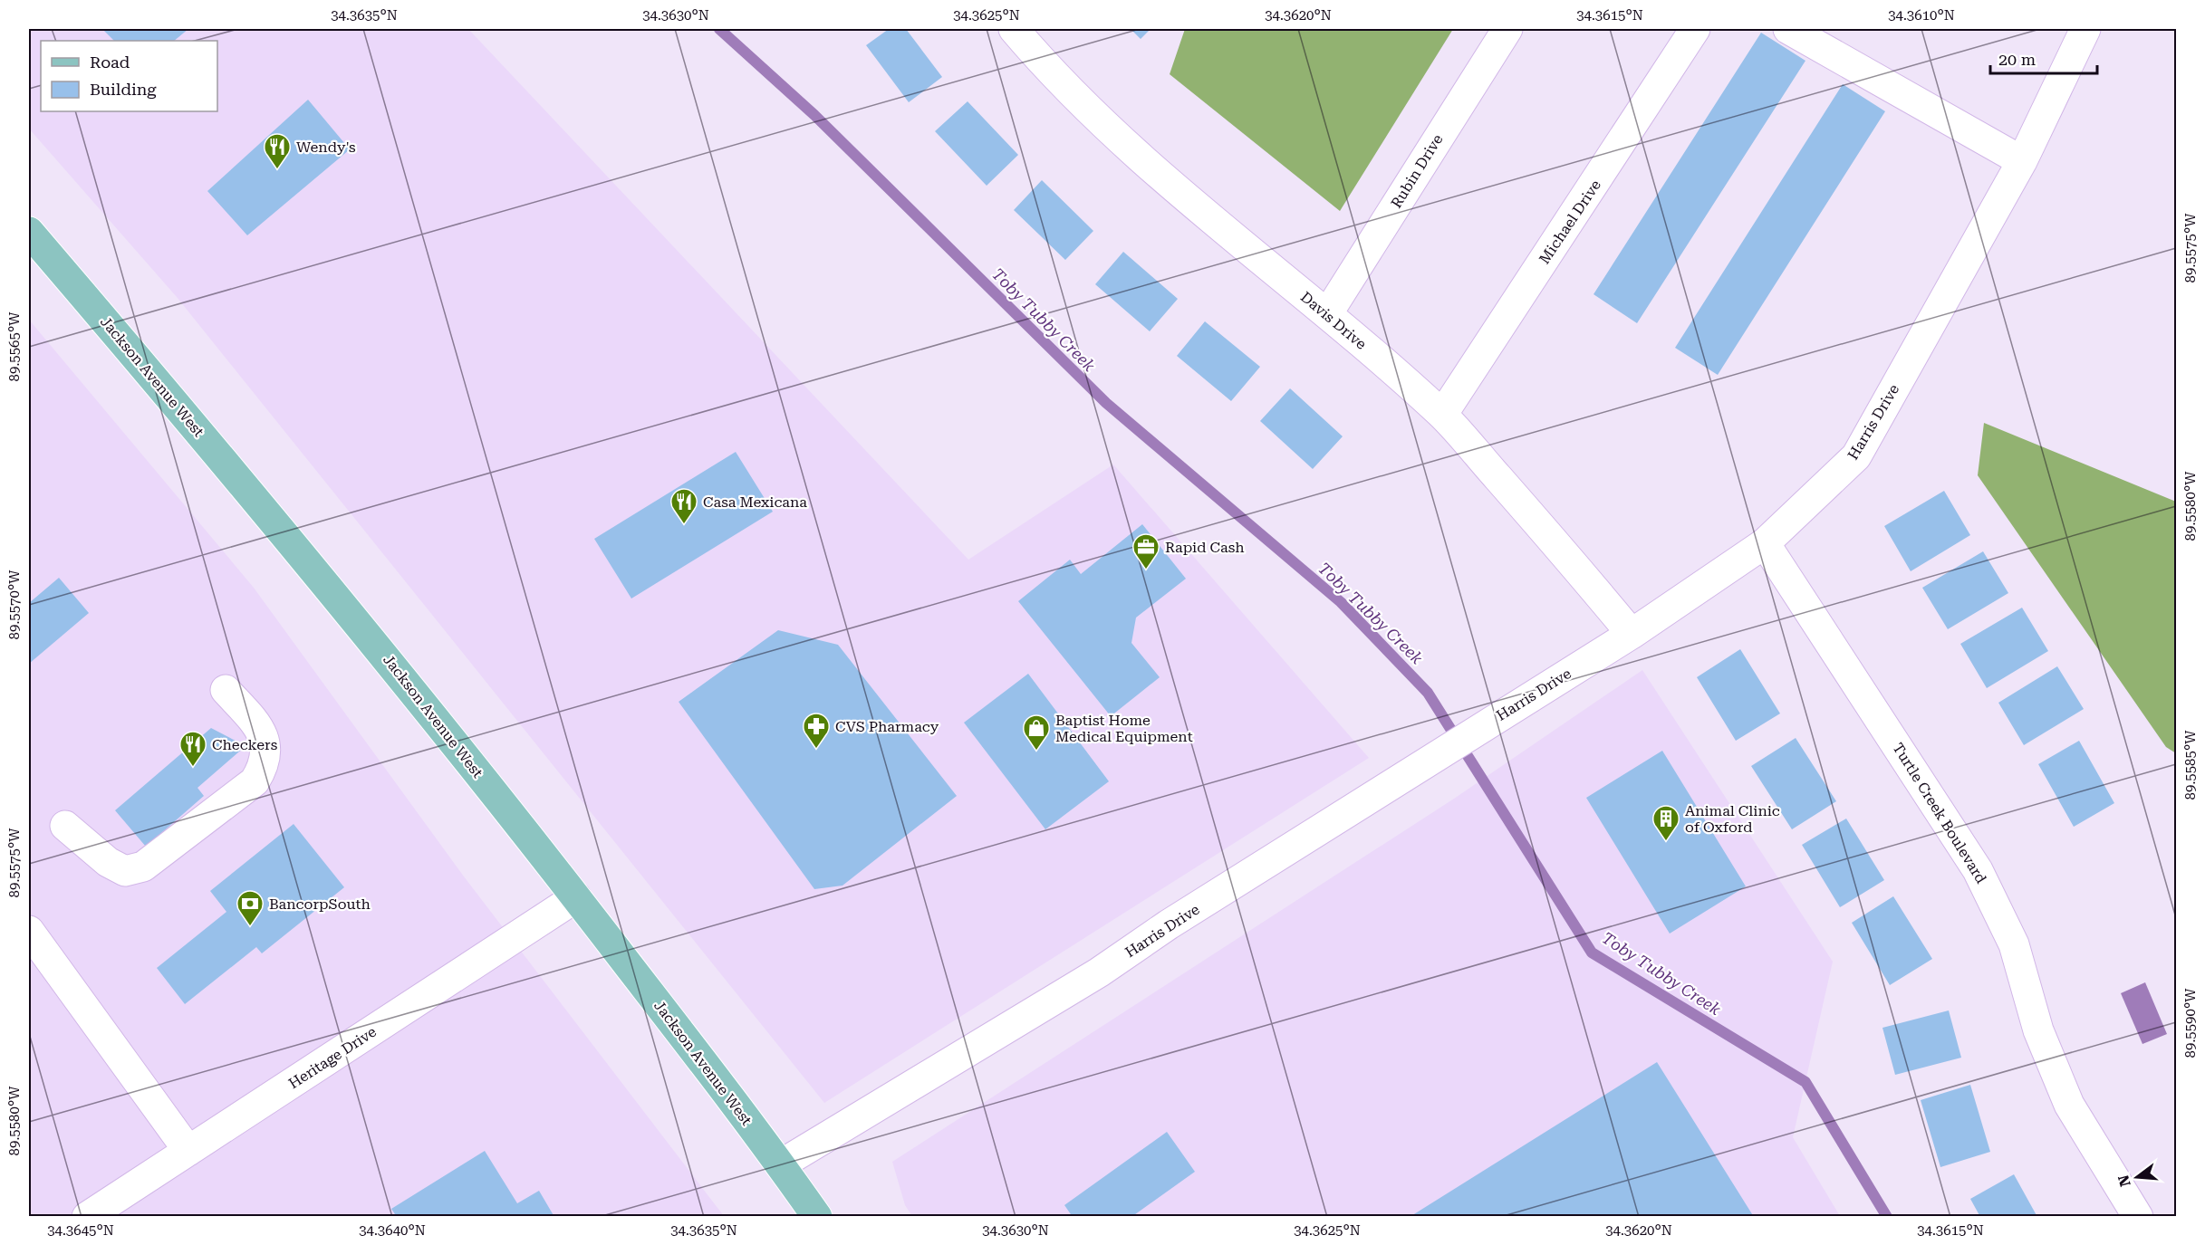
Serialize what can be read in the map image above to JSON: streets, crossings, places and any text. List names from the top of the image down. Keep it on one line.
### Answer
{"streets":{"main road":["Jackson Avenue West"],"street":["Rubin Drive","Michael Drive","Davis Drive","Harris Drive","Turtle Creek Boulevard","Heritage Drive"]},"crossings":[["Rubin Drive","Davis Drive"],["Michael Drive","Davis Drive"],["Davis Drive","Harris Drive"],["Jackson Avenue West","Harris Drive"],["Jackson Avenue West","Heritage Drive"],["Harris Drive","Turtle Creek Boulevard"]],"water":["Toby Tubby Creek"],"places":{"restaurant":["Wendy's","Casa Mexicana","Checkers"],"office":["Rapid Cash"],"pharmacy":["CVS Pharmacy"],"shop":["Baptist Home Medical Equipment"],"building":["Animal Clinic of Oxford"],"bank":["BancorpSouth"]},"legend":["Road","Building"],"scale_bar":"20 m","north":"left","coordinates":["34.3635°N","34.3630°N","34.3625°N","34.3620°N","34.3615°N","34.3610°N","89.5575°W","89.5565°W","89.5580°W","89.5570°W","89.5585°W","89.5590°W","34.3645°N","34.3640°N"]}
